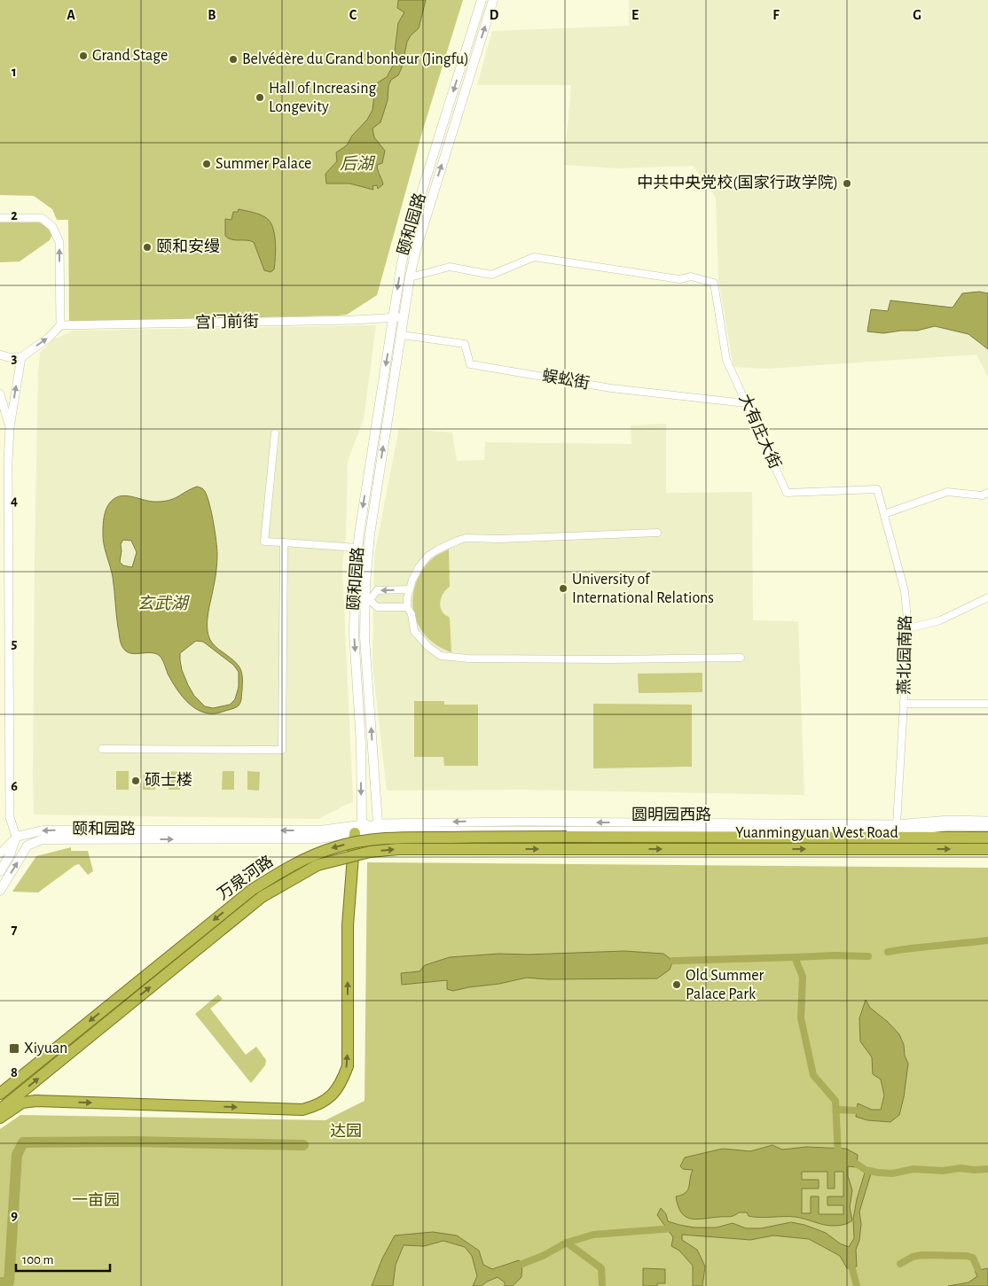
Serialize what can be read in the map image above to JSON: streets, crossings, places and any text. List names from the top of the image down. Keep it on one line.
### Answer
{"streets":{"highway":["Yuanmingyuan West Road","万泉河路"],"main road":["颐和园路"],"street":["宫门前街","蜈蚣街","大有庄大街","燕北园南路","圆明园西路"]},"crossings":[["颐和园路","宫门前街"],["颐和园路","蜈蚣街"],["颐和园路","大有庄大街"],["颐和园路","圆明园西路"],["蜈蚣街","大有庄大街"],["大有庄大街","燕北园南路"],["燕北园南路","圆明园西路"],["Yuanmingyuan West Road","万泉河路"]],"water":["后湖","玄武湖"],"parks":["达园","一亩园"],"places":{"other":["Grand Stage","Belvédère du Grand bonheur (Jingfu)","Hall of Increasing Longevity","Summer Palace","中共中央党校(国家行政学院)","颐和安缦","University of International Relations","硕士楼","Old Summer Palace Park"],"transit":["Xiyuan"]},"scale_bar":"100 m","grid":{"columns":["A","B","C","D","E","F","G"],"rows":["1","2","3","4","5","6","7","8","9"]}}
